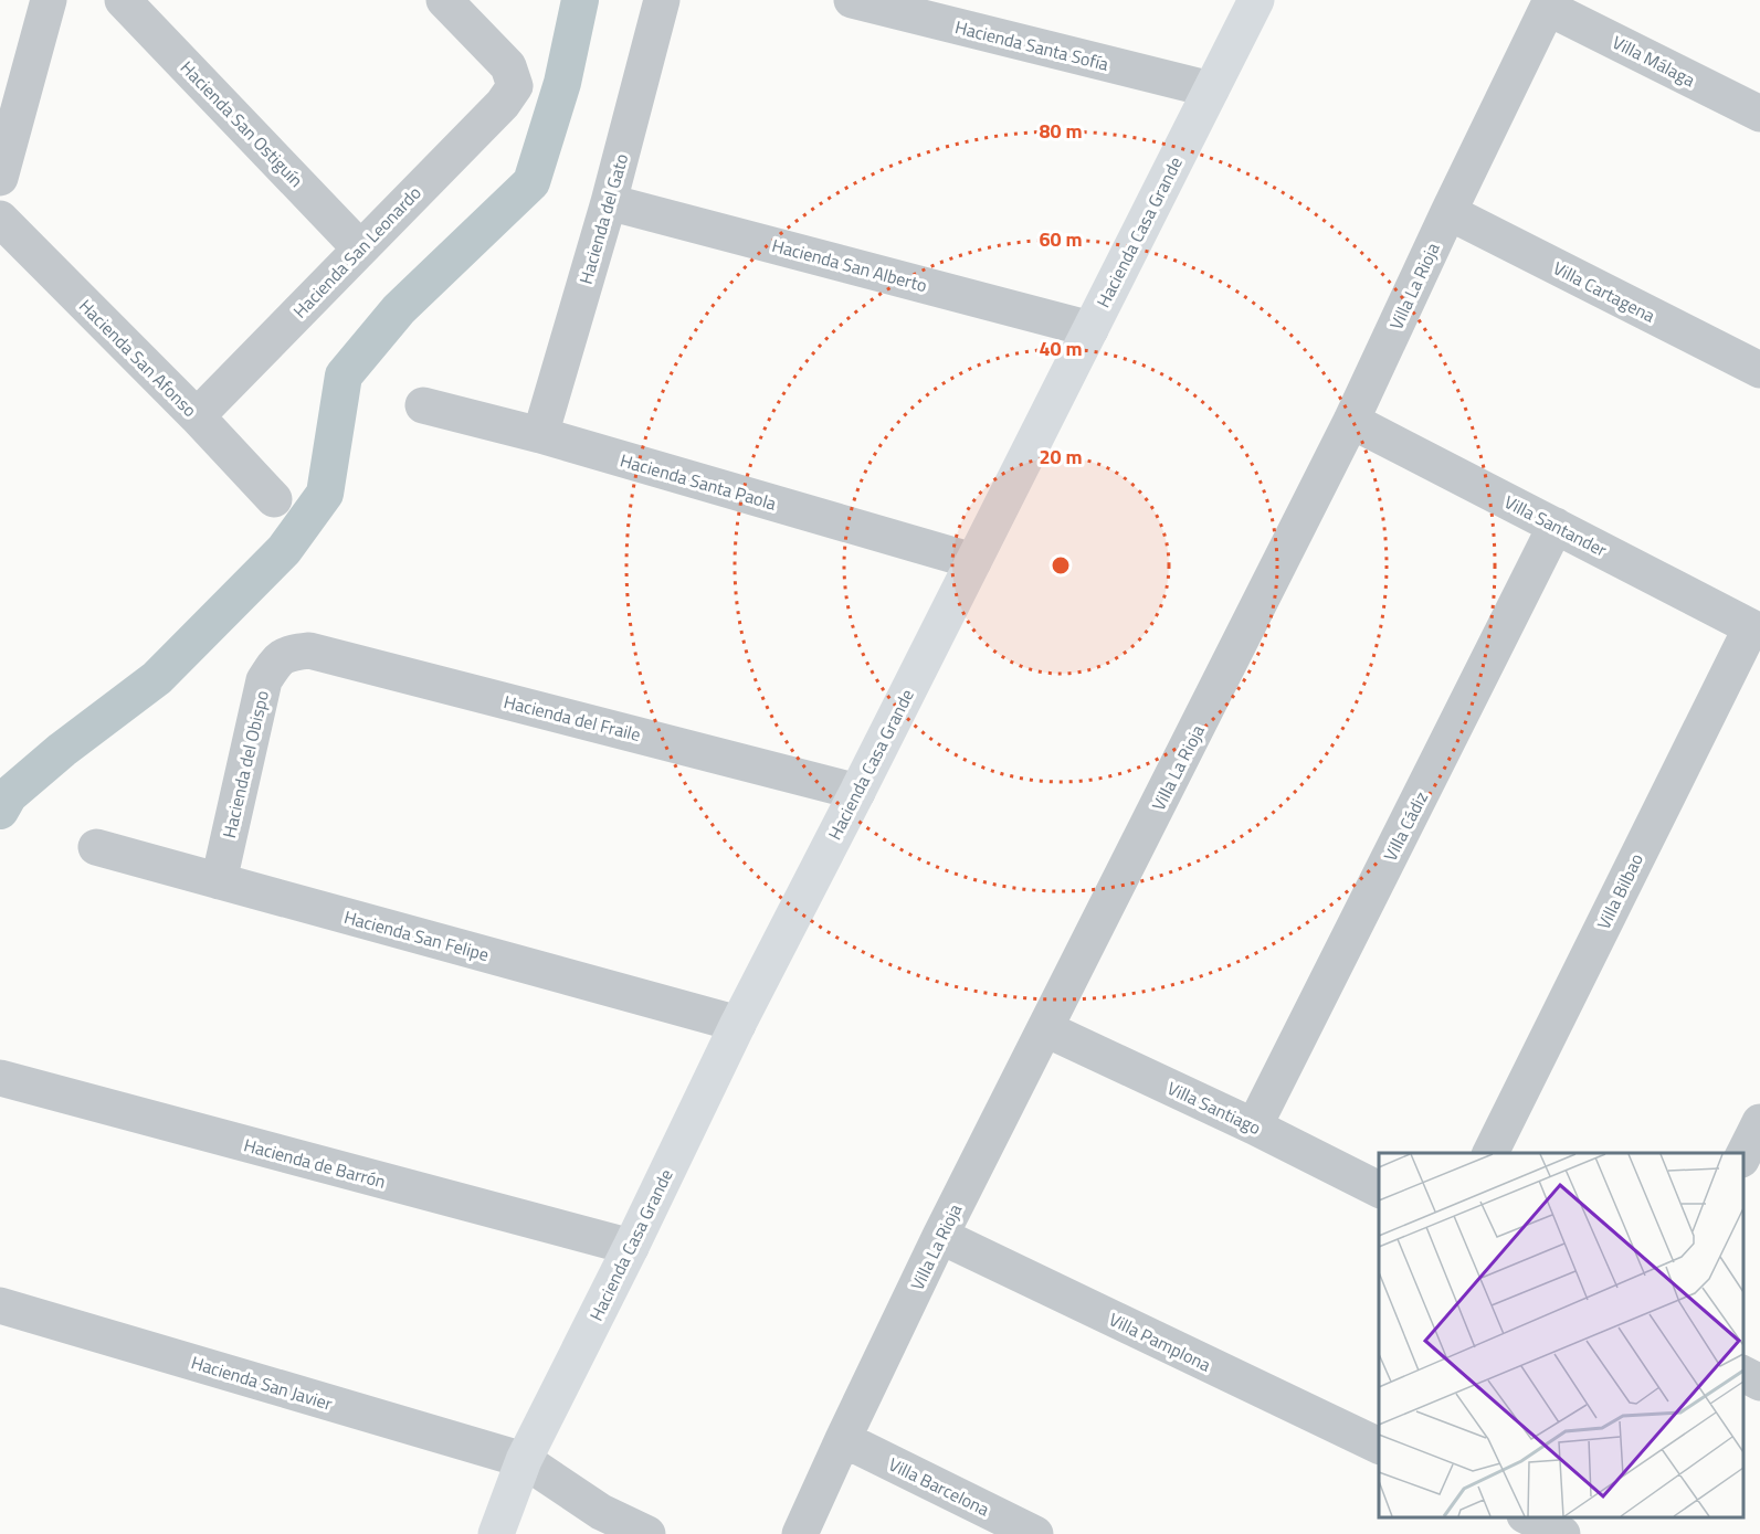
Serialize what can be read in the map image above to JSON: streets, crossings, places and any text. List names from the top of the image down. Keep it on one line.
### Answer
{"streets":{"street":["Hacienda Santa Sofía","Villa Málaga","Hacienda San Ostiguín","Hacienda del Gato","Hacienda Casa Grande","Hacienda San Leonardo","Hacienda San Alberto","Villa La Rioja","Villa Cartagena","Hacienda San Afonso","Hacienda Santa Paola","Villa Santander","Hacienda del Fraile","Hacienda del Obispo","Villa Cádiz","Villa Bilbao","Hacienda San Felipe","Villa Santiago","Hacienda de Barrón","Villa Pamplona","Hacienda San Javier","Villa Barcelona"]},"crossings":[["Hacienda Santa Sofía","Hacienda Casa Grande"],["Villa Málaga","Villa La Rioja"],["Hacienda San Ostiguín","Hacienda San Leonardo"],["Hacienda del Gato","Hacienda San Alberto"],["Hacienda del Gato","Hacienda Santa Paola"],["Hacienda Casa Grande","Hacienda San Alberto"],["Hacienda Casa Grande","Hacienda Santa Paola"],["Hacienda Casa Grande","Hacienda del Fraile"],["Hacienda Casa Grande","Hacienda San Felipe"],["Hacienda Casa Grande","Hacienda de Barrón"],["Hacienda Casa Grande","Hacienda San Javier"],["Hacienda San Leonardo","Hacienda San Afonso"],["Villa La Rioja","Villa Cartagena"],["Villa La Rioja","Villa Santander"],["Villa La Rioja","Villa Santiago"],["Villa La Rioja","Villa Pamplona"],["Villa La Rioja","Villa Barcelona"],["Villa Santander","Villa Cádiz"],["Villa Santander","Villa Bilbao"],["Hacienda del Fraile","Hacienda del Obispo"],["Hacienda del Obispo","Hacienda San Felipe"],["Villa Cádiz","Villa Santiago"]],"rings":["80 m","60 m","40 m","20 m"]}
